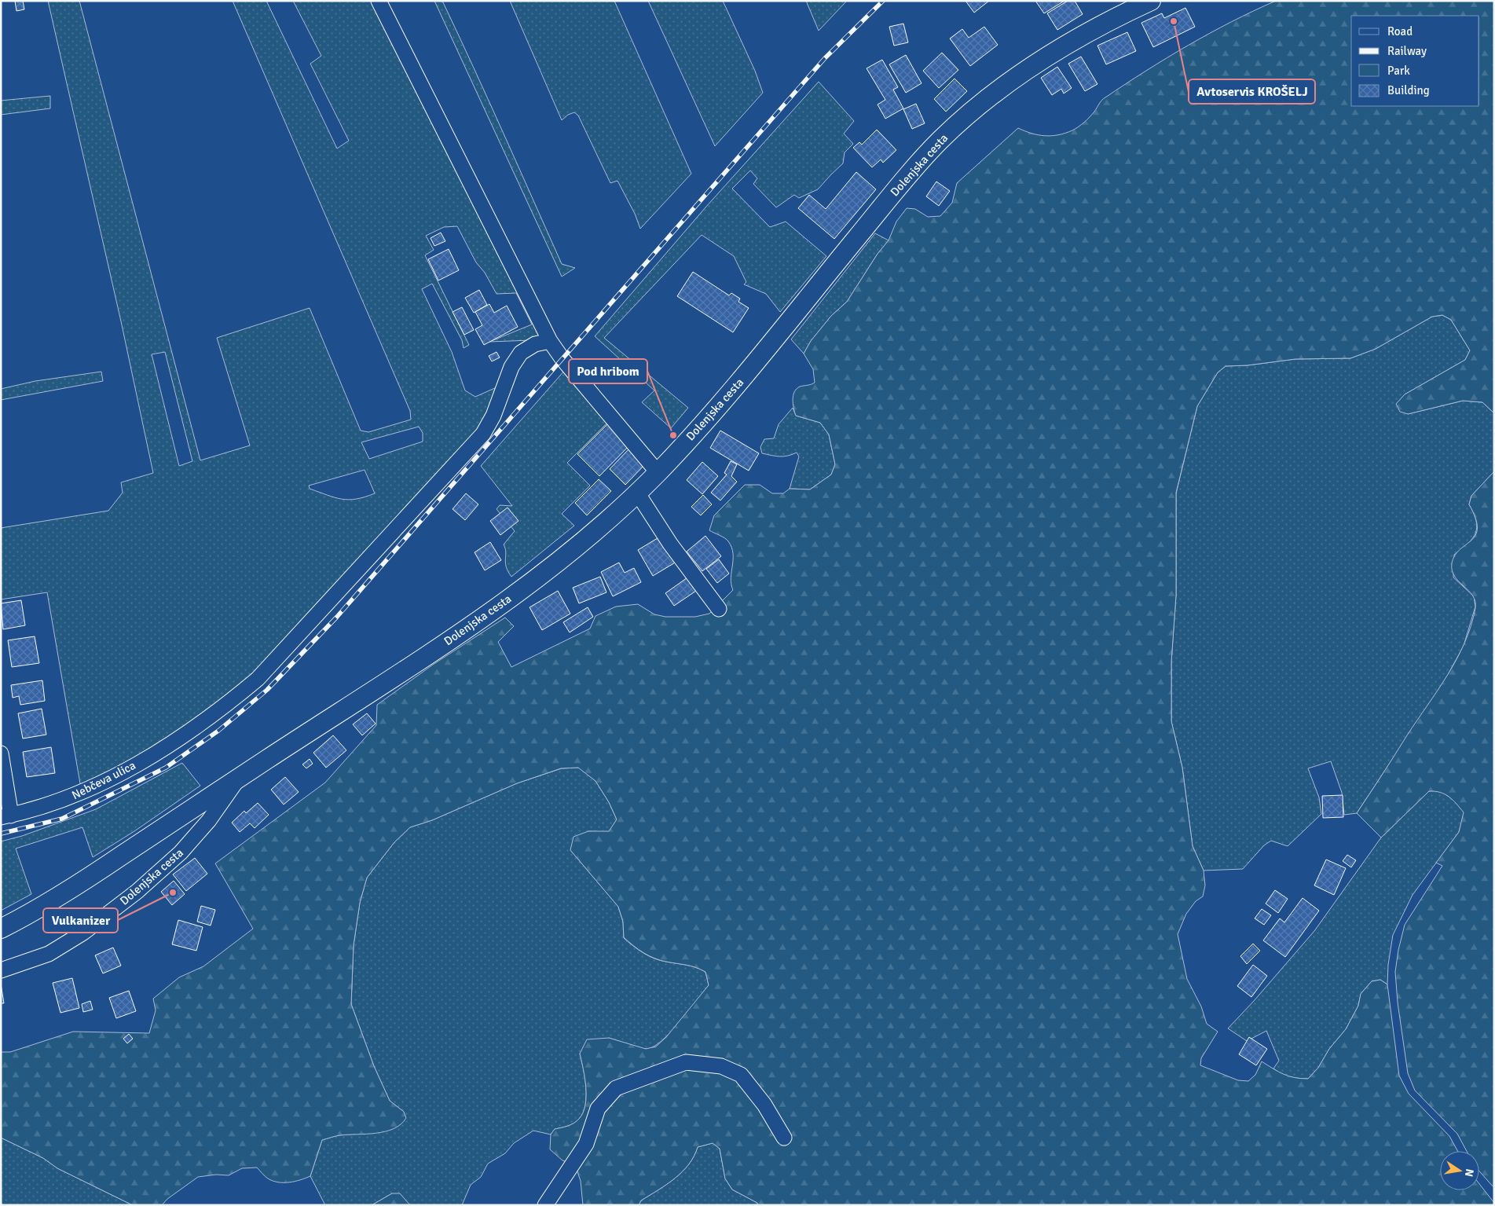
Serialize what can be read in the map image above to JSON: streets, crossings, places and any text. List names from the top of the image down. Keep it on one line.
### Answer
{"streets":{"main road":["Dolenjska cesta"],"street":["Nebčeva ulica"]},"places":["Avtoservis KROŠELJ","Pod hribom","Vulkanizer"],"legend":["Road","Railway","Park","Building"],"north":"right"}
